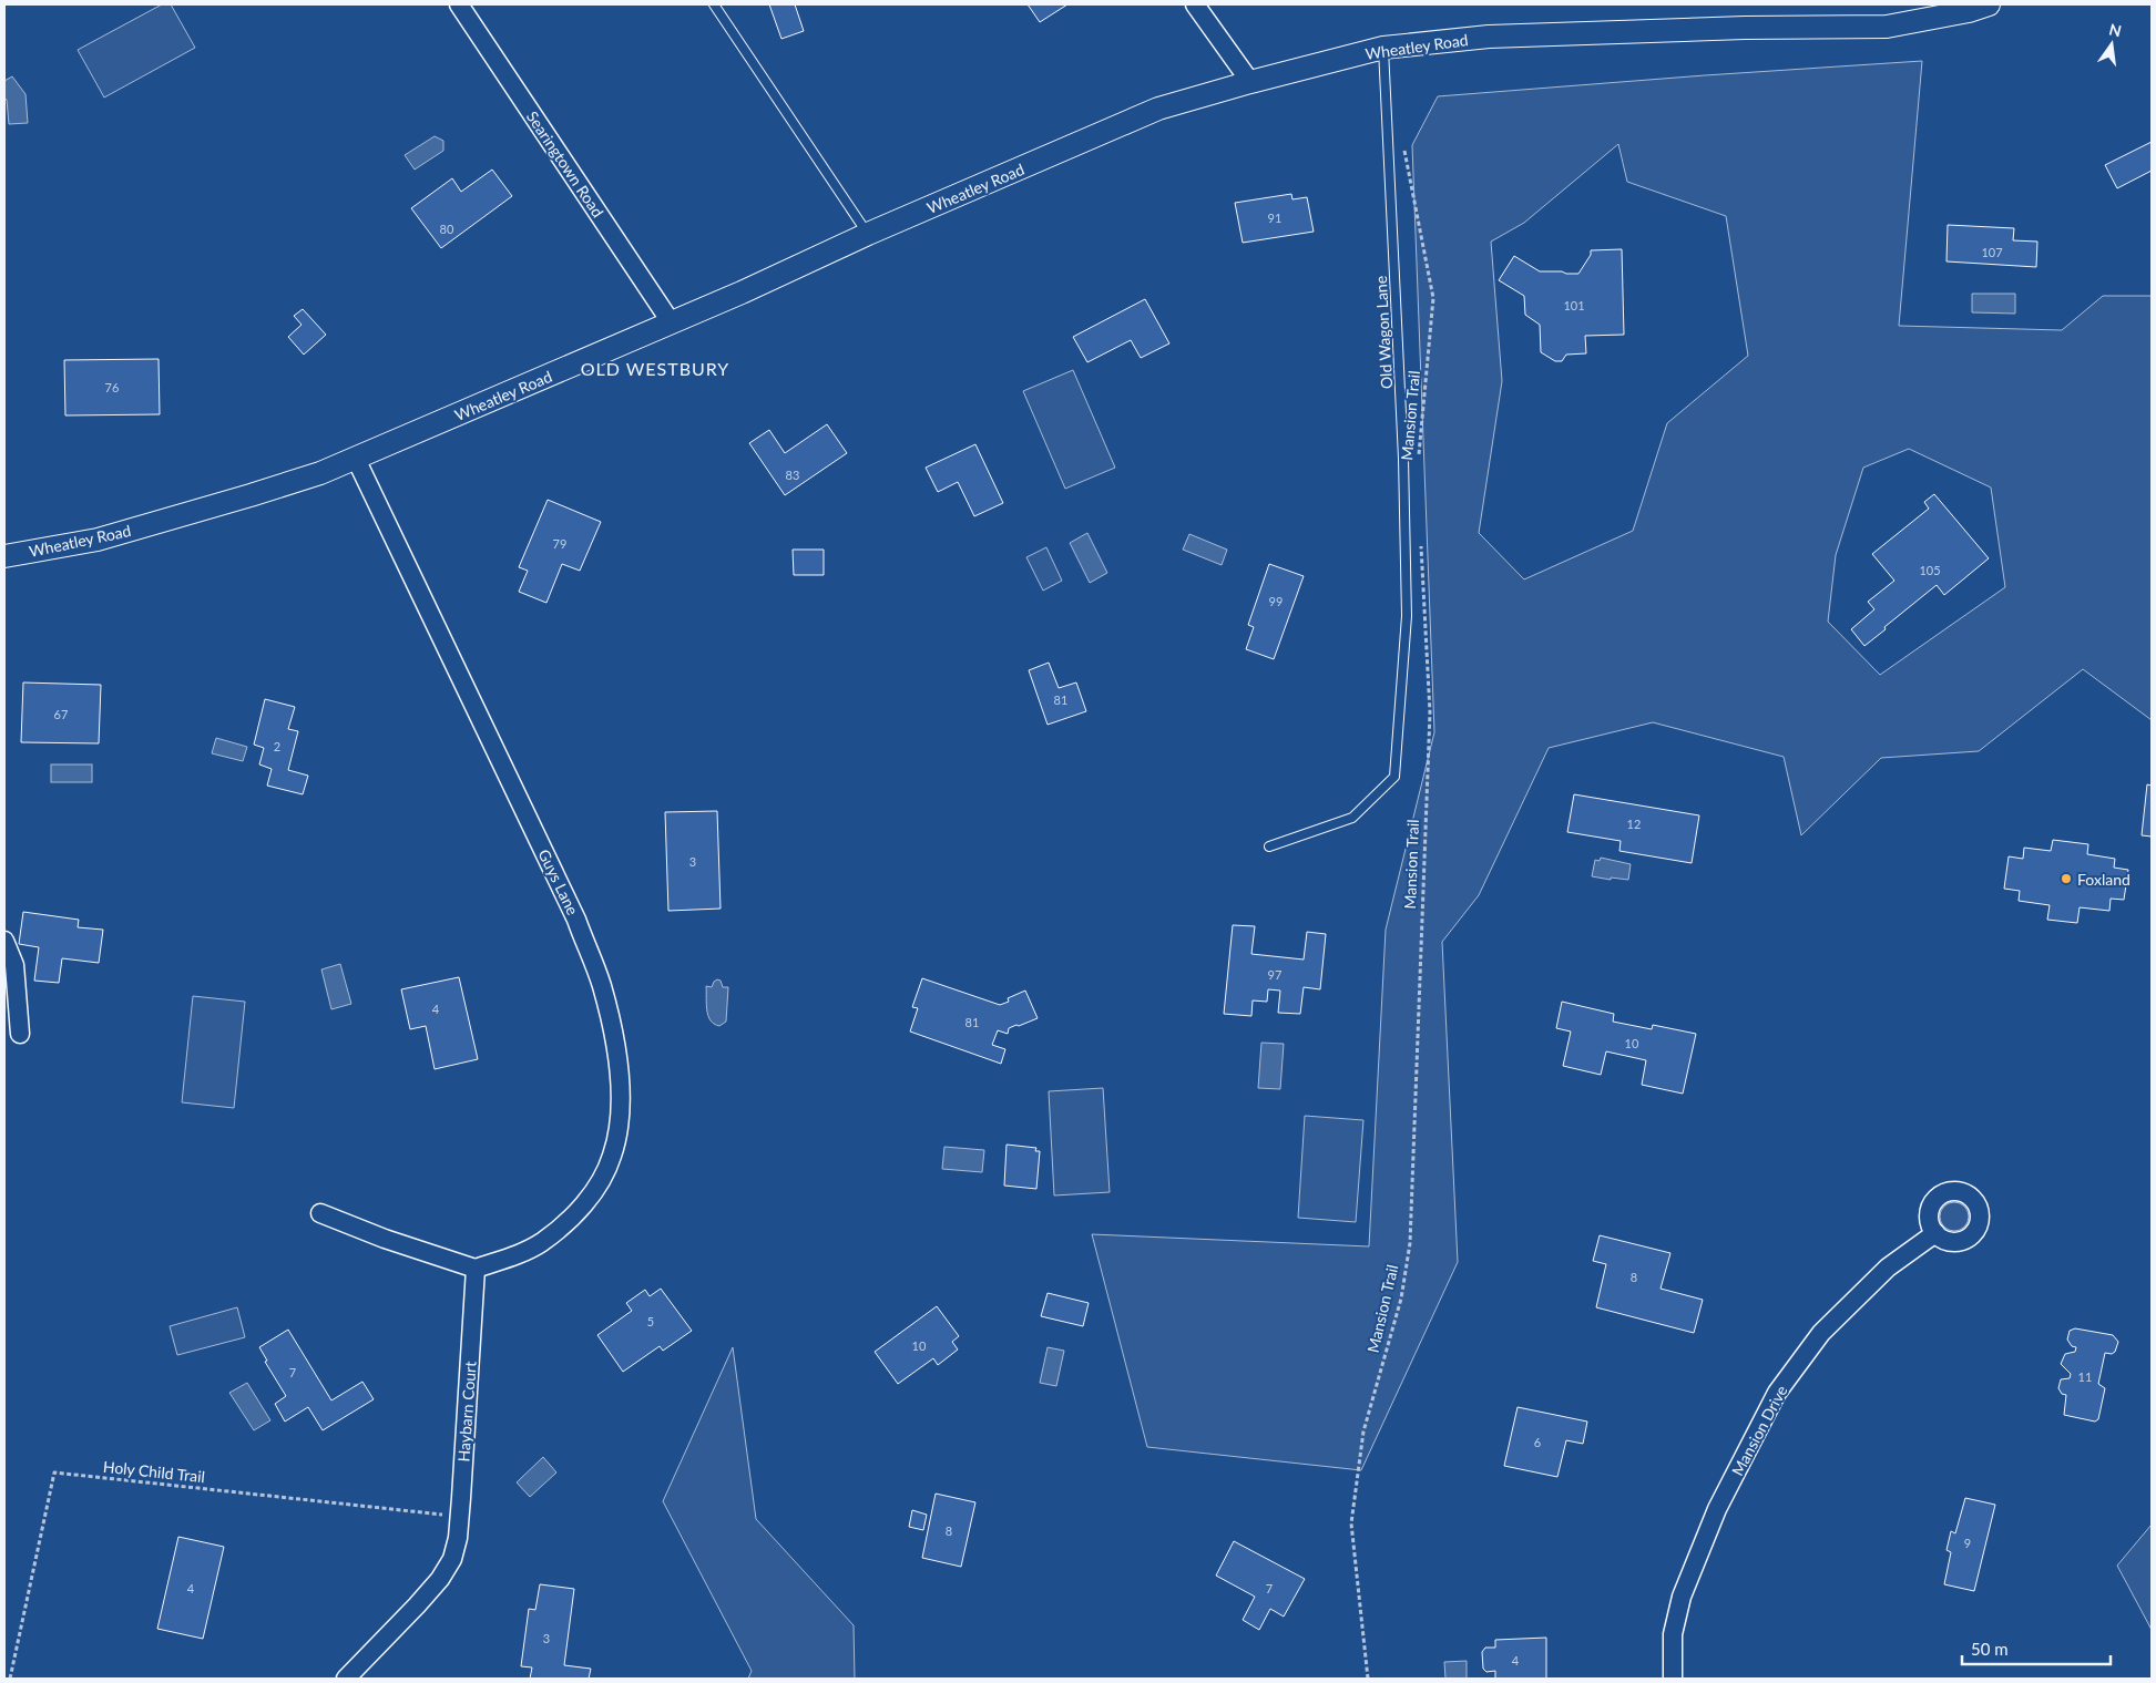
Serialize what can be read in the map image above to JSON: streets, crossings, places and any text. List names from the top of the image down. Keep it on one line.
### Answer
{"streets":{"street":["Wheatley Road","Searingtown Road","Guys Lane","Haybarn Court","Mansion Drive"],"lane":["Old Wagon Lane"],"path":["Mansion Trail","Holy Child Trail"]},"crossings":[["Wheatley Road","Searingtown Road"],["Wheatley Road","Old Wagon Lane"],["Wheatley Road","Guys Lane"],["Guys Lane","Haybarn Court"],["Haybarn Court","Holy Child Trail"]],"districts":["OLD WESTBURY"],"places":["Foxland"],"house_numbers":["91","80","107","101","76","83","79","105","99","81","67","2","12","3","97","4","81","10","8","5","10","7","11","6","8","9","4","7","3","4"],"scale_bar":"50 m","north":"top"}
